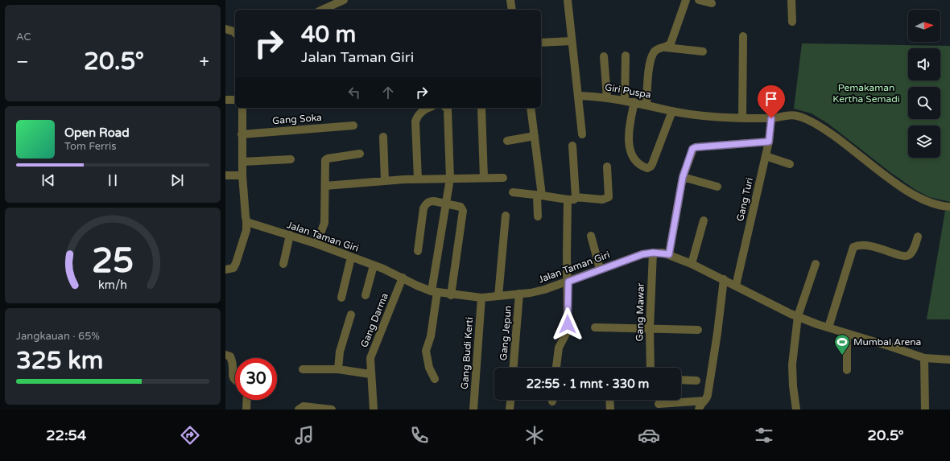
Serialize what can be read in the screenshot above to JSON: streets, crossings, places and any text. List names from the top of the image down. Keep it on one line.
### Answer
{"streets":{"street":["Giri Puspa","Gang Soka","Gang Turi","Jalan Taman Giri","Gang Mawar","Gang Darma","Gang Jepun","Gang Budi Kerti"]},"crossings":[["Giri Puspa","Gang Turi"],["Gang Turi","Jalan Taman Giri"],["Jalan Taman Giri","Gang Mawar"],["Jalan Taman Giri","Gang Darma"],["Jalan Taman Giri","Gang Jepun"],["Jalan Taman Giri","Gang Budi Kerti"]],"parks":["Pemakaman Kertha Semadi"],"places":{"sports":["Mumbal Arena"]},"north":"right","page":{"tile":["AC",["Jangkauan · 65%","325 km"]],"turn":["40 m","Jalan Taman Giri"],"heat":["−","20.5°","+"],"song":["Open Road","Tom Ferris"],"limit":"30","trip":"22:55 · 1 mnt · 330 m","tabs":["22:54","20.5°"],"gauge":["25","km/h"]}}
